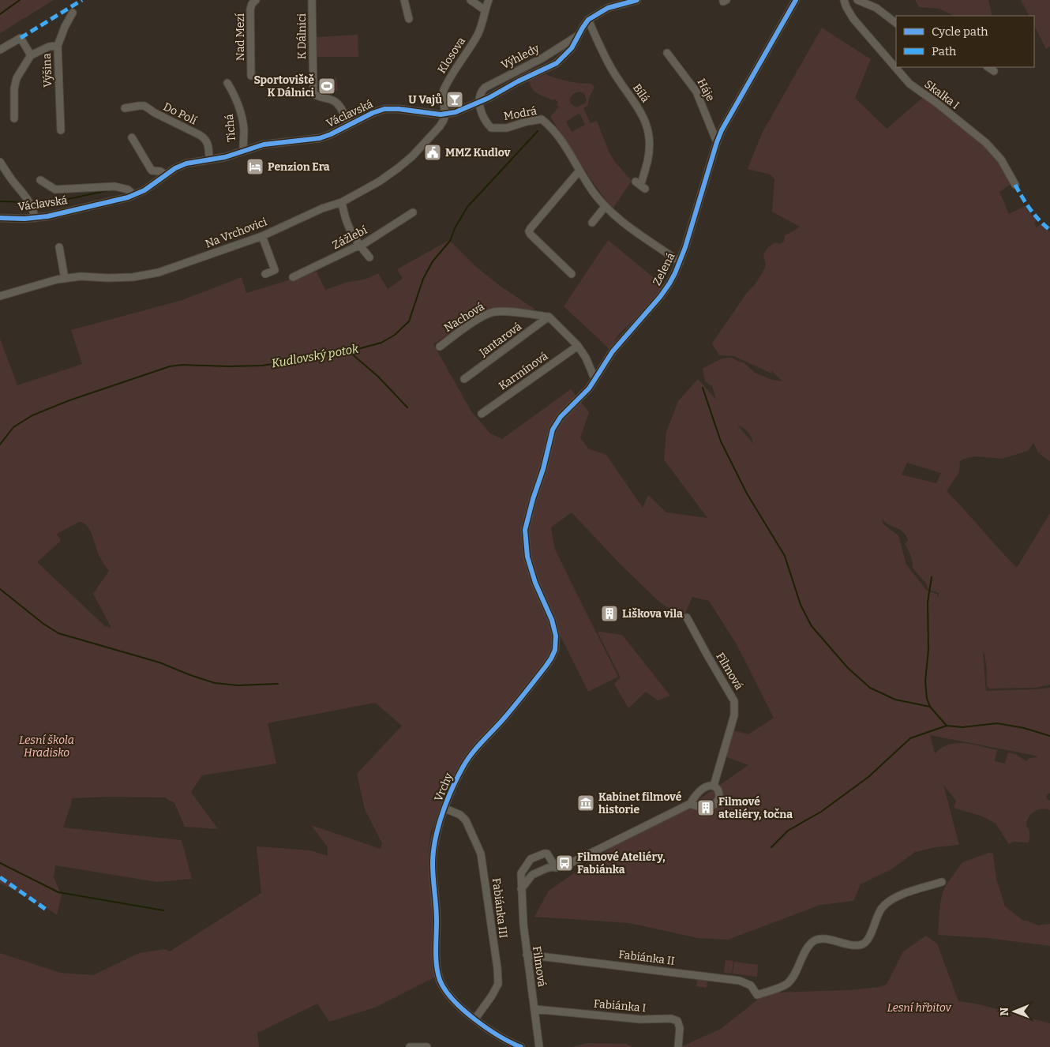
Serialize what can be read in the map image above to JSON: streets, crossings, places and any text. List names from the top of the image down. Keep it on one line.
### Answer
{"streets":{"street":["K Dálnici","Nad Mezí","Klosova","Výhledy","Výšina","Háje","Bílá","Skalka I","Do Polí","Václavská","Modrá","Tichá","Na Vrchovici","Zážlebí","Zelená","Nachová","Jantarová","Karmínová","Filmová","Vrchy","Fabiánka III","Fabiánka II","Fabiánka I"]},"crossings":[["K Dálnici","Václavská"],["Klosova","Václavská"],["Klosova","Na Vrchovici"],["Výhledy","Václavská"],["Výhledy","Modrá"],["Háje","Zelená"],["Bílá","Václavská"],["Do Polí","Václavská"],["Václavská","Modrá"],["Václavská","Tichá"],["Václavská","Na Vrchovici"],["Modrá","Zelená"],["Zelená","Vrchy"],["Nachová","Jantarová"],["Filmová","Fabiánka II"],["Filmová","Fabiánka I"],["Vrchy","Fabiánka III"]],"water":["Kudlovský potok"],"parks":["Lesní škola Hradisko","Lesní hřbitov"],"places":{"sports":["Sportoviště K Dálnici"],"bar":["U Vajů"],"public building":["MMZ Kudlov"],"hotel":["Penzion Era"],"building":["Liškova vila","Filmové ateliéry, točna"],"museum":["Kabinet filmové historie"],"bus stop":["Filmové Ateliéry, Fabiánka"]},"legend":["Cycle path","Path"],"north":"left"}
